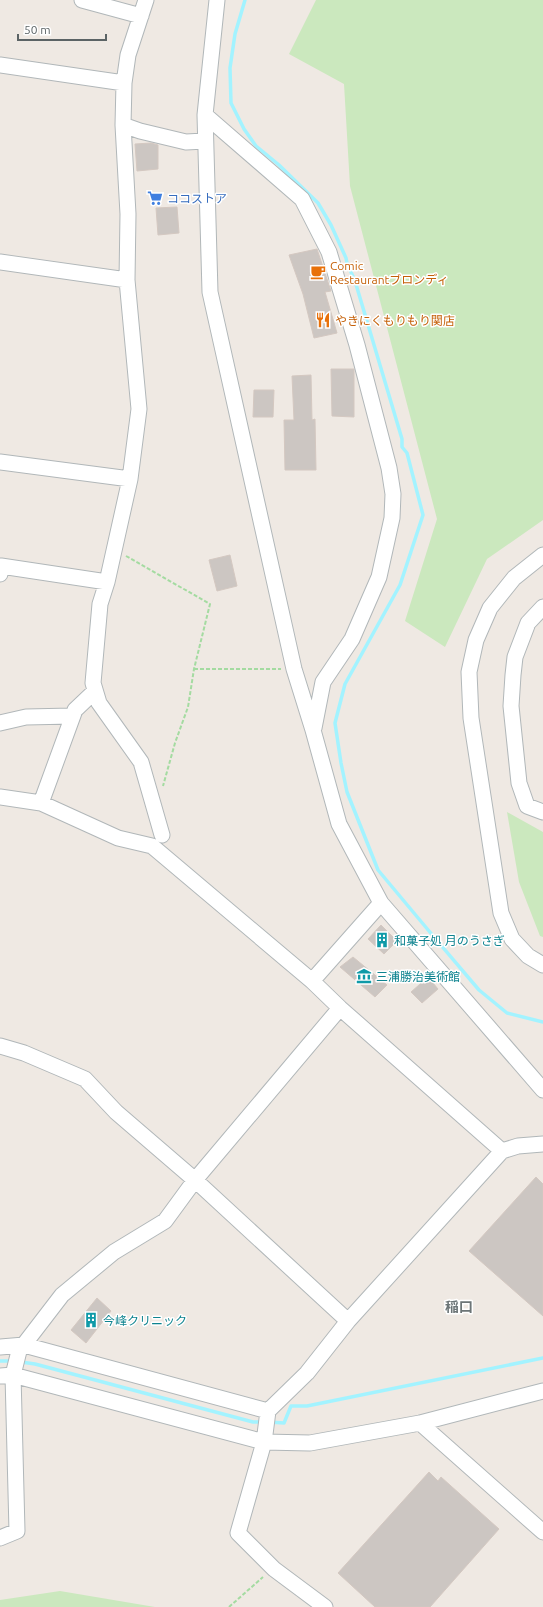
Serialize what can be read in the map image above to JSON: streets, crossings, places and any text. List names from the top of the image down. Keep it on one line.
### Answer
{"districts":["稲口"],"places":{"supermarket":["ココストア"],"cafe":["Comic Restaurantブロンディ"],"restaurant":["やきにくもりもり関店"],"building":["和菓子処 月のうさぎ","今峰クリニック"],"museum":["三浦勝治美術館"]},"scale_bar":"50 m"}
